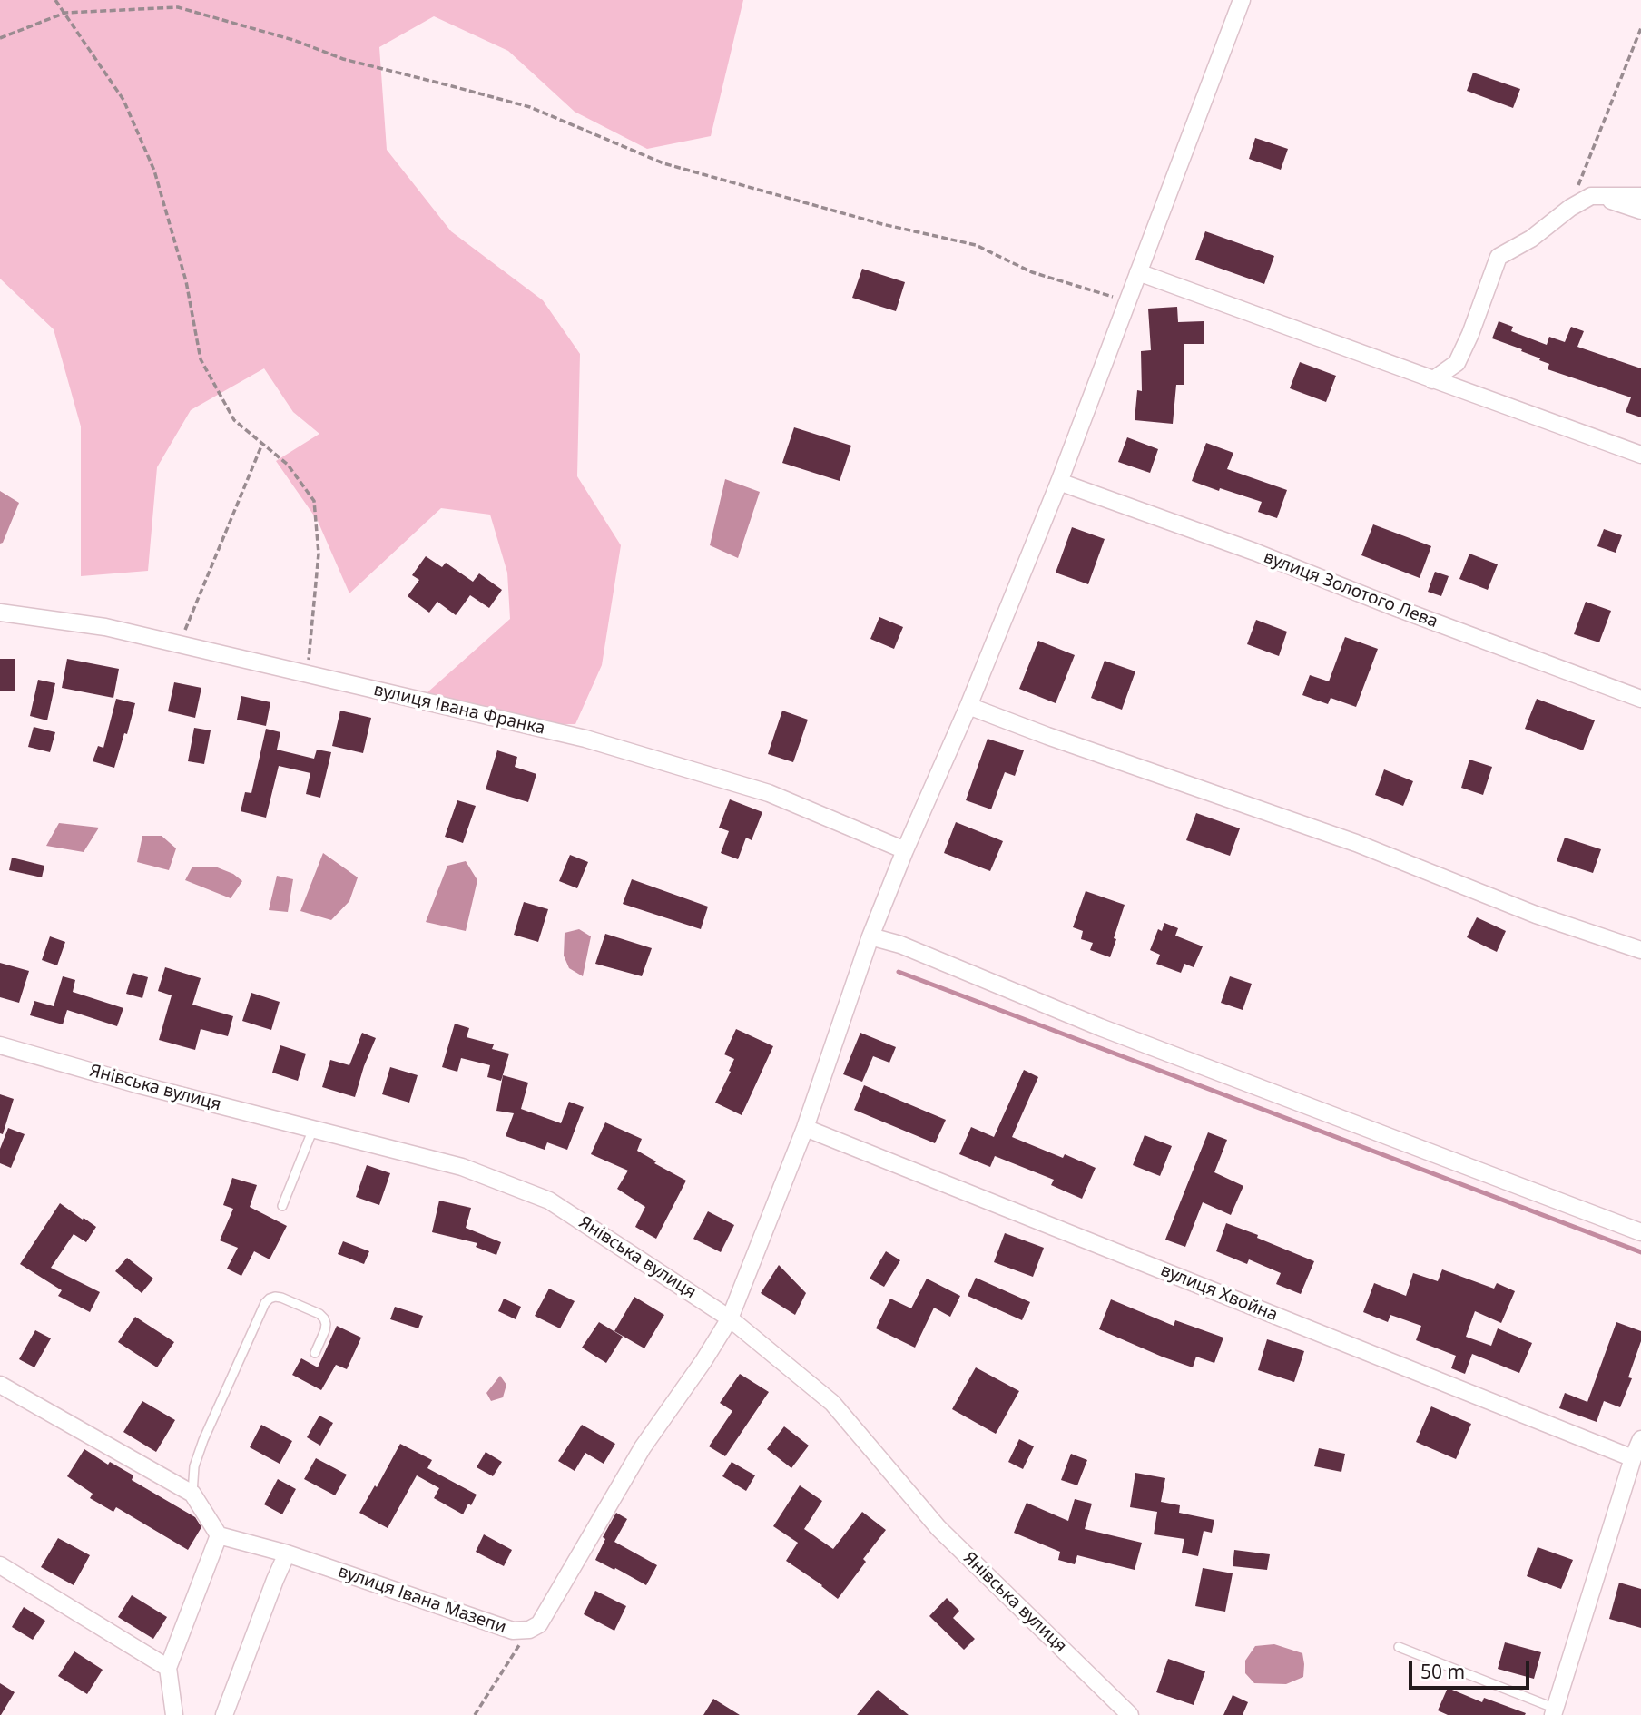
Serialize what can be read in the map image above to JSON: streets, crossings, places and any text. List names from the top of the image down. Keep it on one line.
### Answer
{"streets":{"street":["вулиця Золотого Лева","вулиця Івана Франка","Янівська вулиця","вулиця Хвойна","вулиця Івана Мазепи"]},"crossings":[["вулиця Золотого Лева","вулиця Івана Мазепи"],["вулиця Івана Франка","вулиця Івана Мазепи"],["Янівська вулиця","вулиця Івана Мазепи"],["вулиця Хвойна","вулиця Івана Мазепи"]],"scale_bar":"50 m"}
